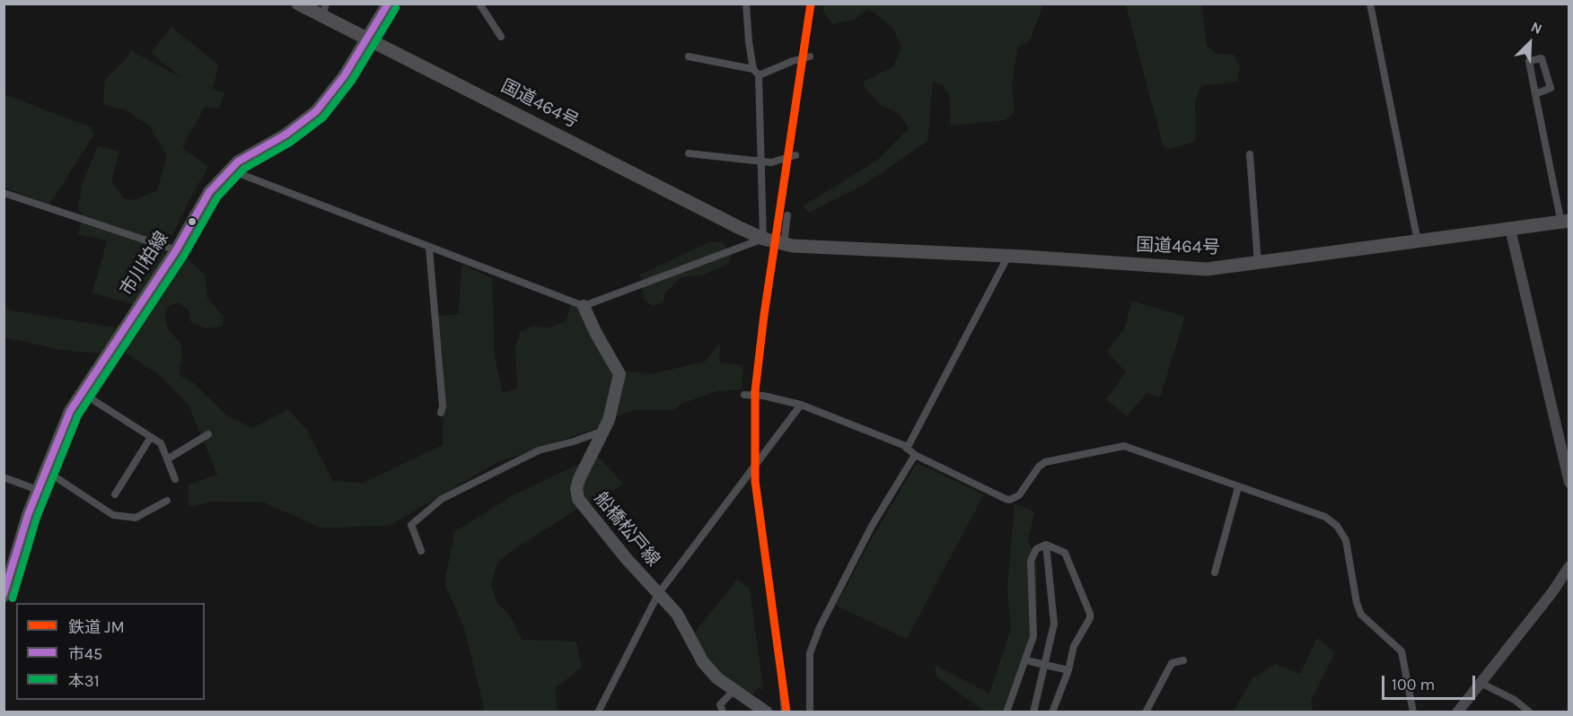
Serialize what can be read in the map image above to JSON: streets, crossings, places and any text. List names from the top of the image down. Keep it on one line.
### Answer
{"streets":{"highway":["国道464号"],"main road":["市川柏線","船橋松戸線"]},"crossings":[["国道464号","市川柏線"]],"lines":["rail line JM","transit line 市45","transit line 本31"],"legend":["鉄道 JM","市45","本31"],"scale_bar":"100 m","north":"top right"}
